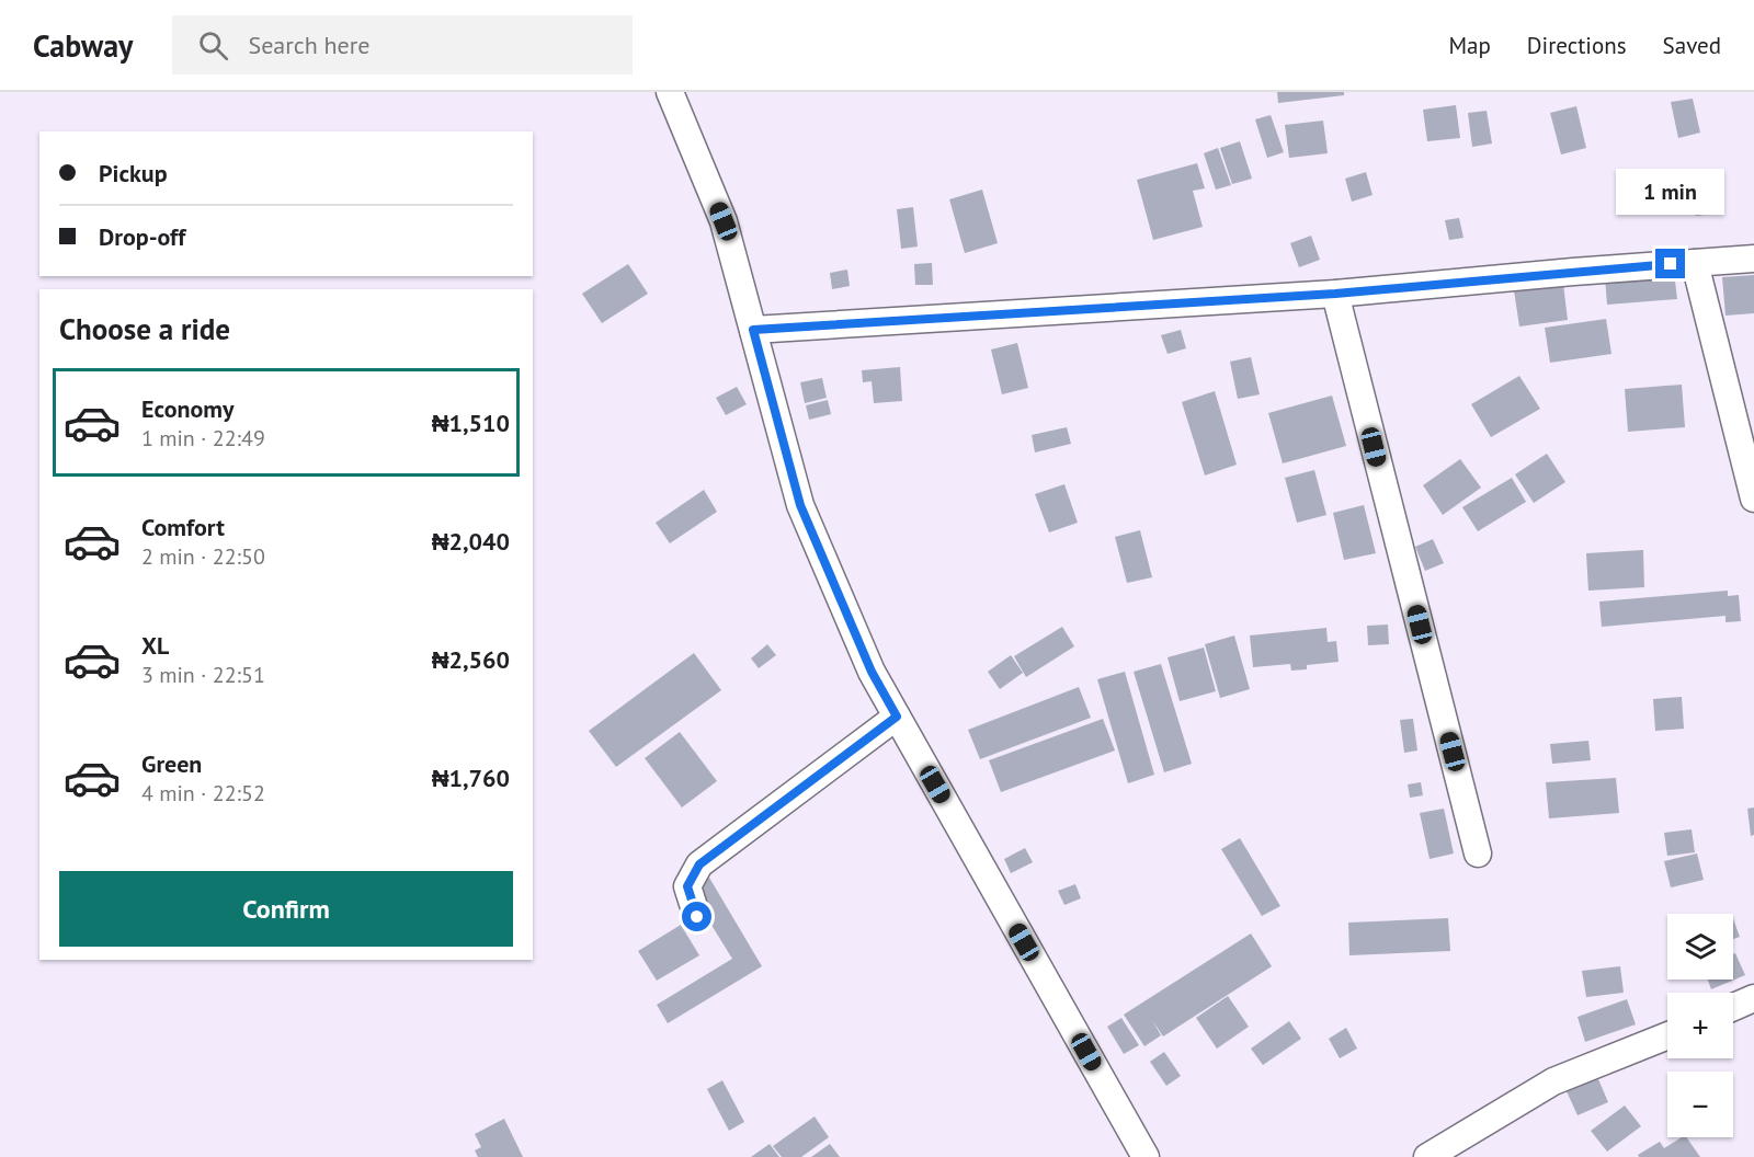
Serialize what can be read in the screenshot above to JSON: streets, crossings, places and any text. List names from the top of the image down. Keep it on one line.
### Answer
{"page":{"header":"Cabway","search":"Search here","nav":["Map","Directions","Saved"],"banner":["Pickup","Drop-off"],"bubble":"1 min","heading":"Choose a ride","list":[{"name":"Economy","note":"1 min · 22:49","value":"₦1,510"},{"name":"Comfort","note":"2 min · 22:50","value":"₦2,040"},{"name":"XL","note":"3 min · 22:51","value":"₦2,560"},{"name":"Green","note":"4 min · 22:52","value":"₦1,760"}],"buttons":"Confirm","map_buttons":["+","−"]}}
